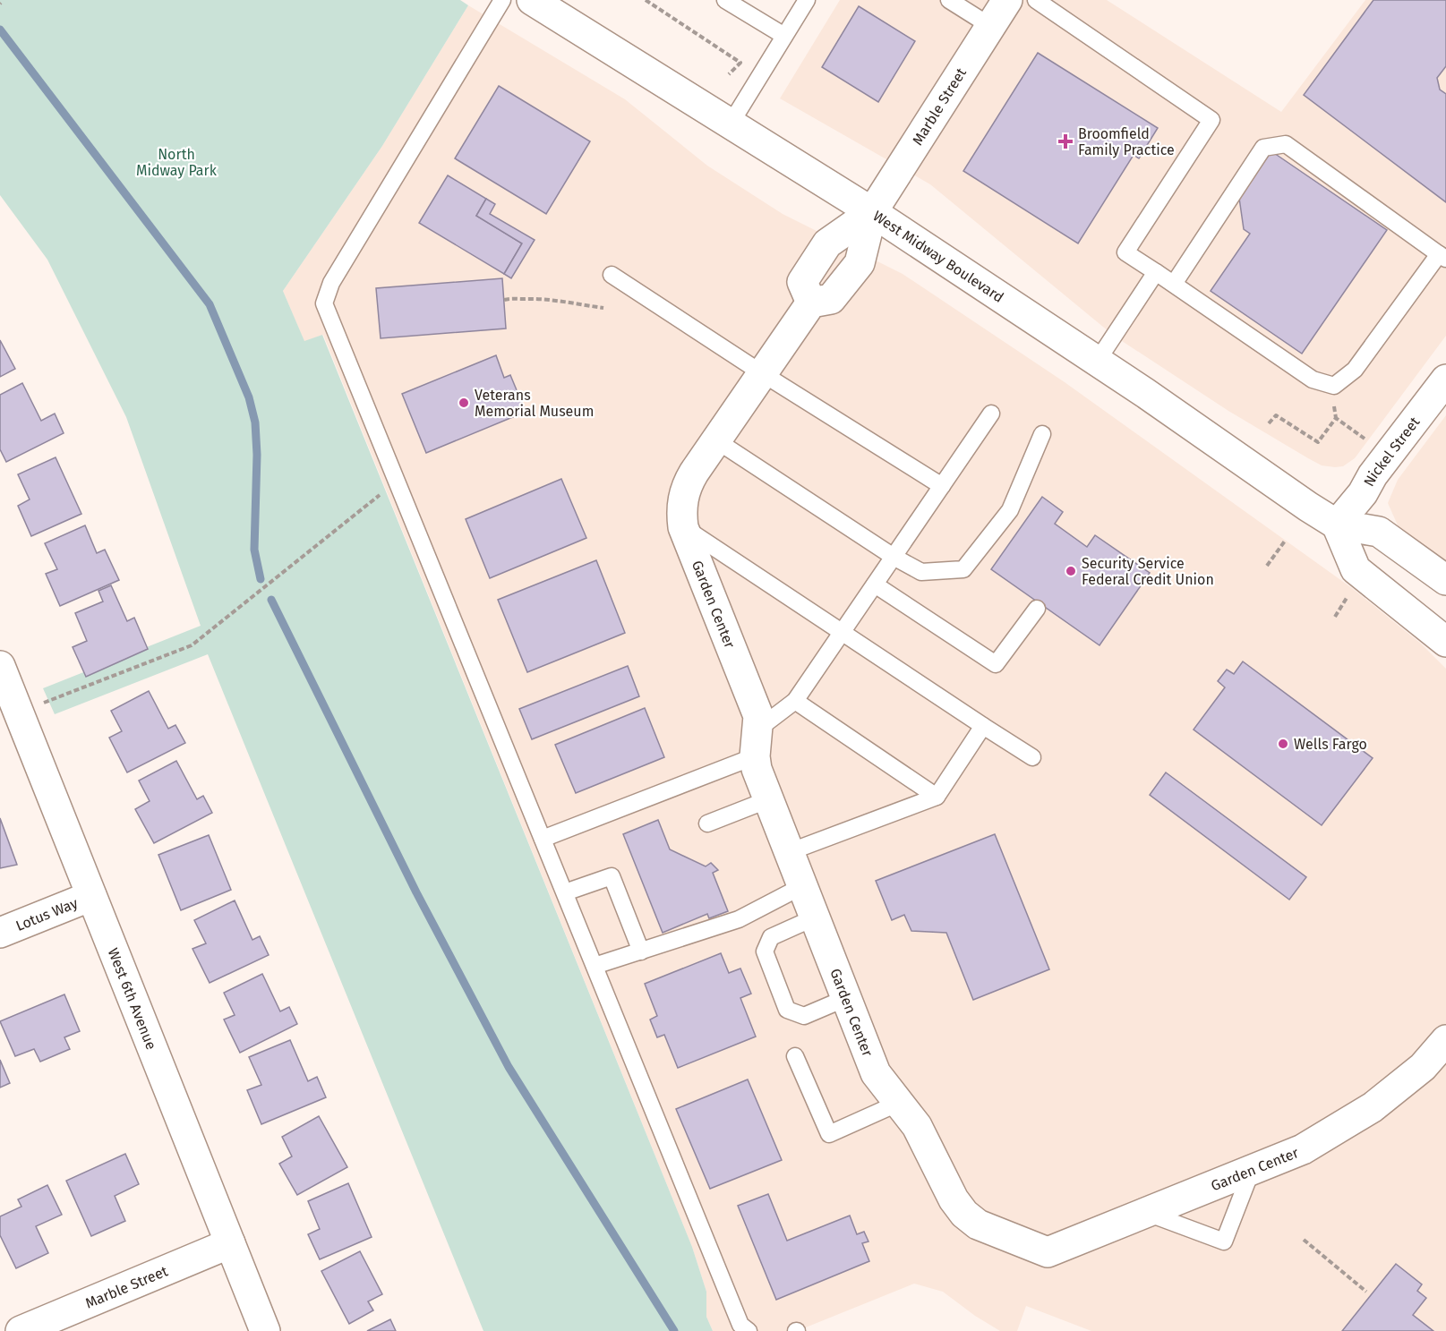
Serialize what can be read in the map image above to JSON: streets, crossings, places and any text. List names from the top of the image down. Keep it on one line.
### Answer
{"streets":{"street":["Marble Street","West Midway Boulevard","Nickel Street","Garden Center","Lotus Way","West 6th Avenue"]},"crossings":[["Marble Street","West Midway Boulevard"],["Marble Street","Garden Center"],["Marble Street","West 6th Avenue"],["West Midway Boulevard","Nickel Street"],["West Midway Boulevard","Garden Center"],["Lotus Way","West 6th Avenue"]],"parks":["North Midway Park"],"places":{"health":["Broomfield Family Practice"],"other":["Veterans Memorial Museum","Security Service Federal Credit Union","Wells Fargo"]}}
